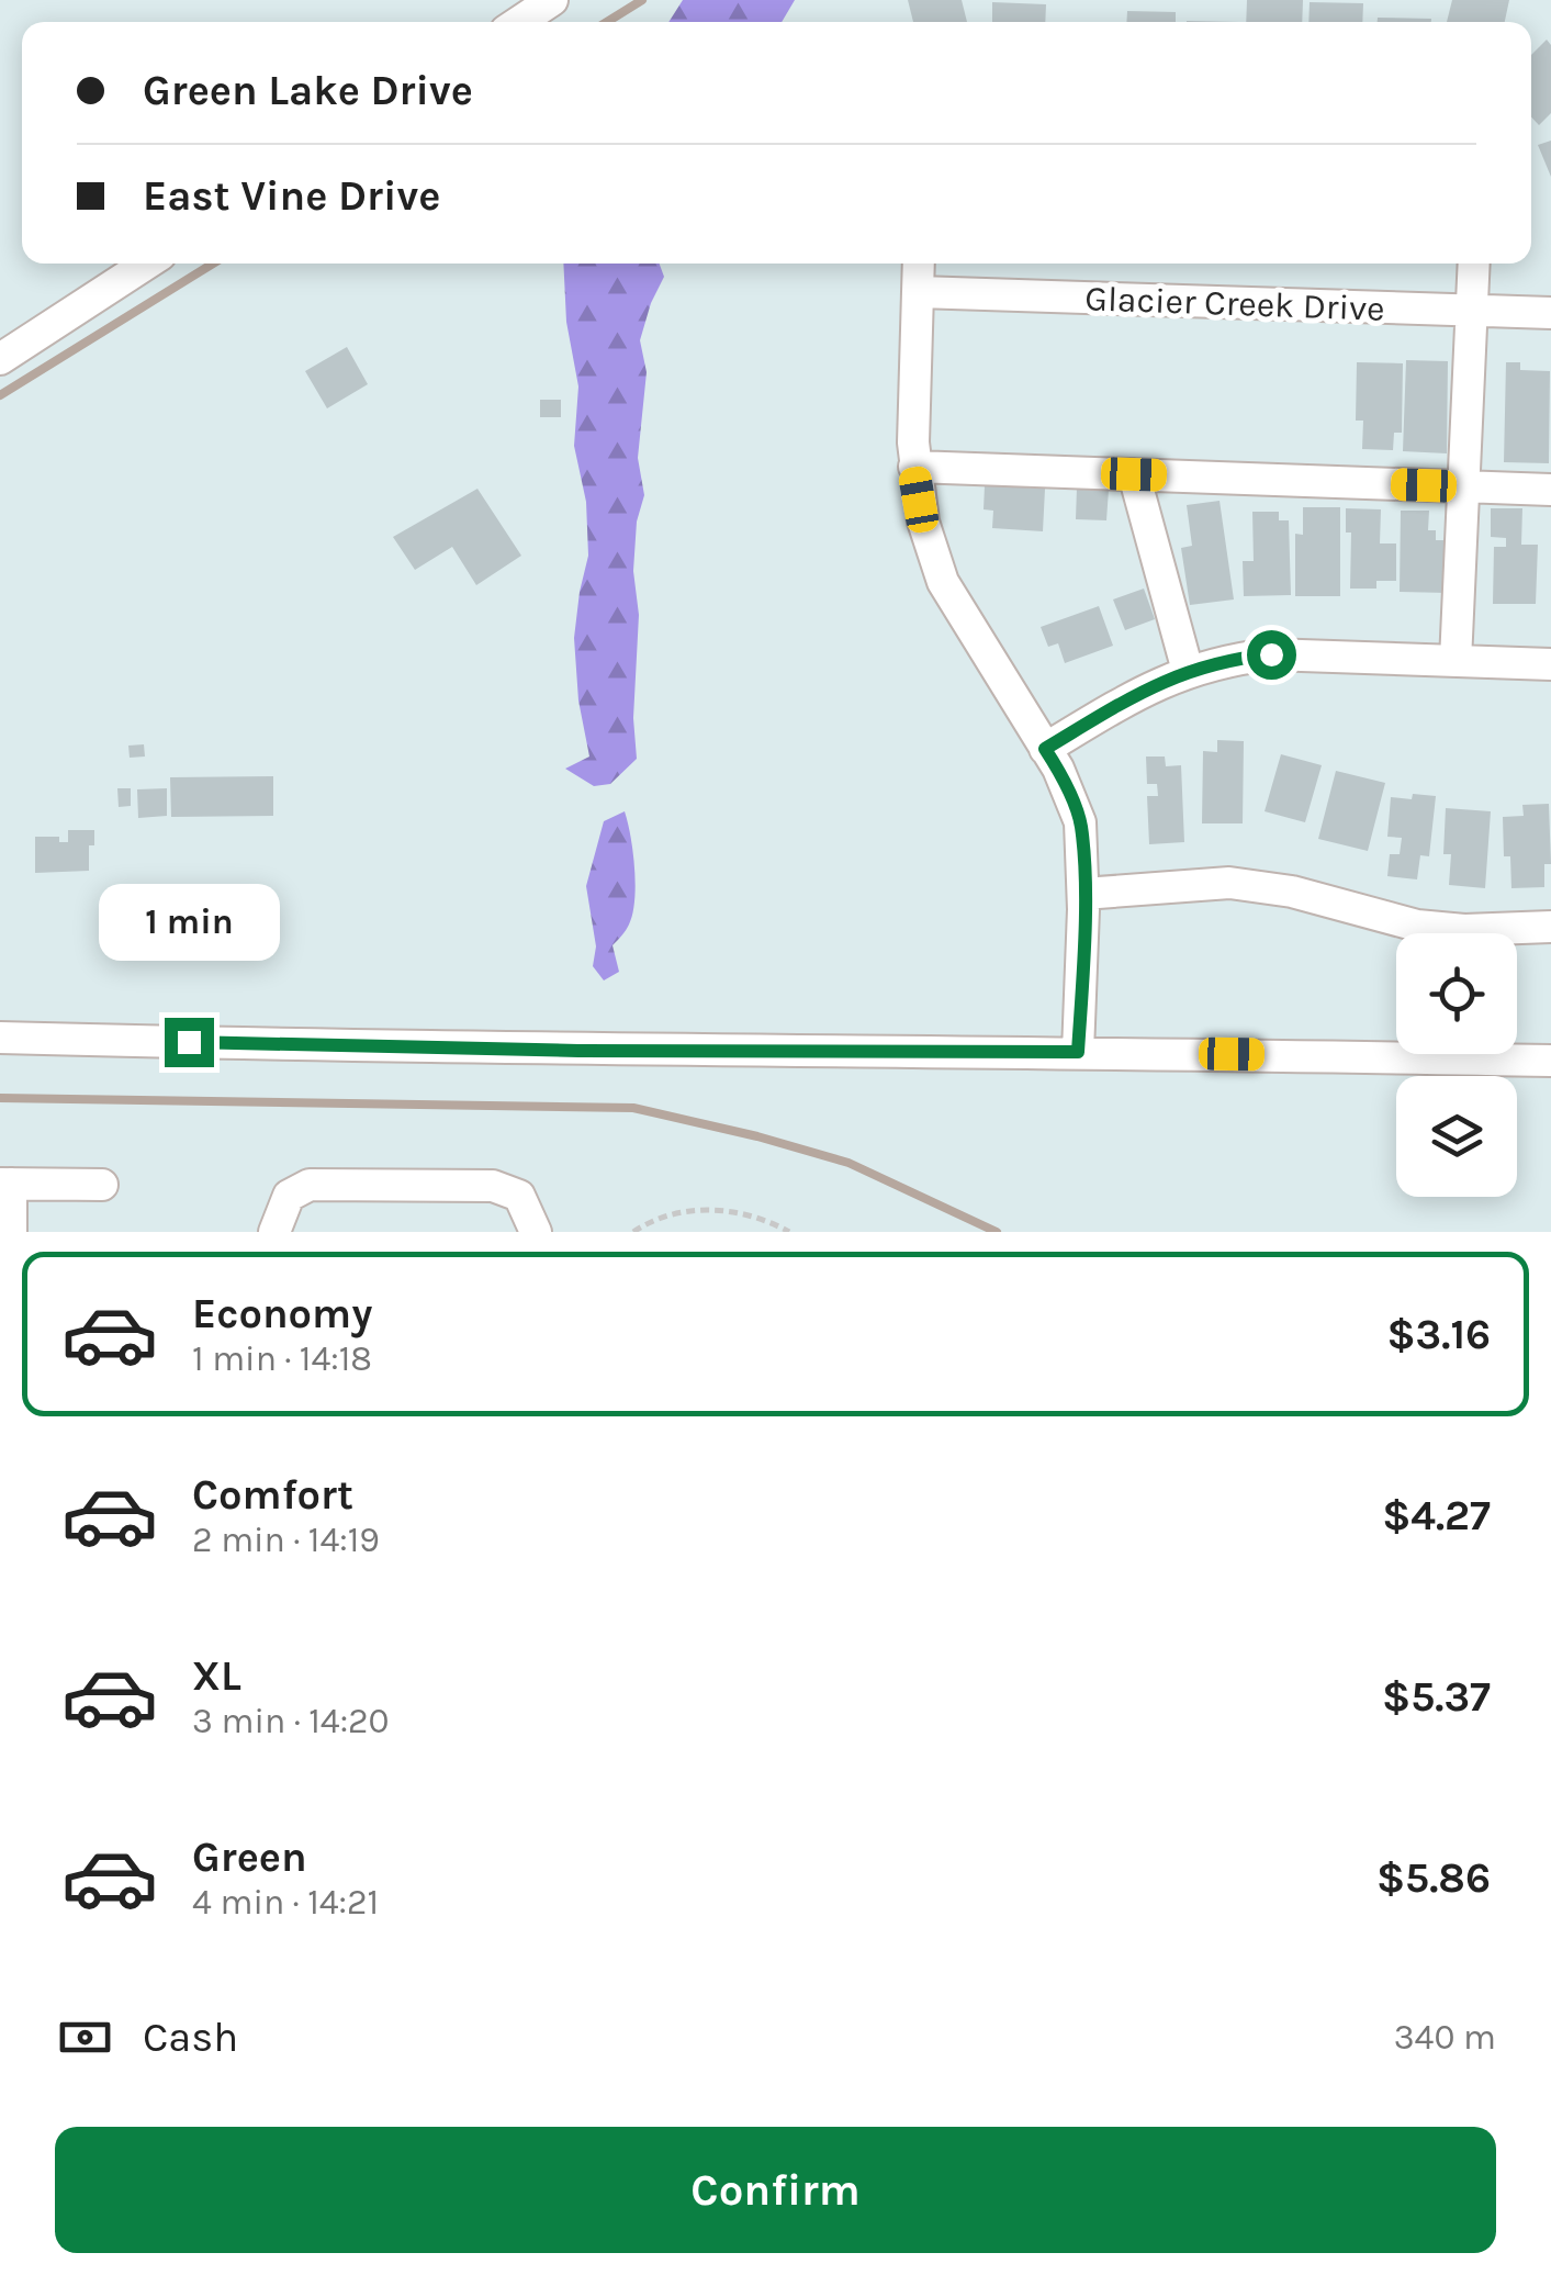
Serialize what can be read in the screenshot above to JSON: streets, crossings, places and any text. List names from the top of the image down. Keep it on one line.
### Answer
{"streets":{"street":["Glacier Creek Drive"]},"page":{"banner":["Green Lake Drive","East Vine Drive"],"bubble":"1 min","list":[{"name":"Economy","note":"1 min · 14:18","value":"$3.16"},{"name":"Comfort","note":"2 min · 14:19","value":"$4.27"},{"name":"XL","note":"3 min · 14:20","value":"$5.37"},{"name":"Green","note":"4 min · 14:21","value":"$5.86"}],"pay":["Cash","340 m"],"buttons":"Confirm"}}
